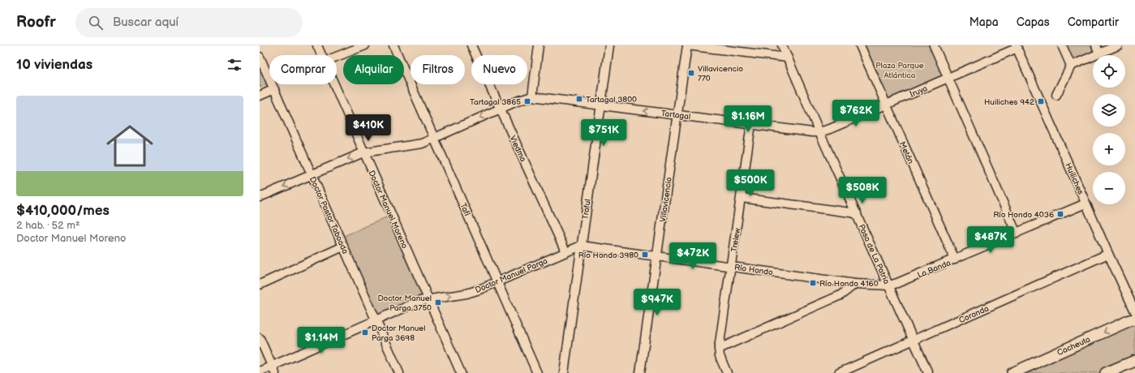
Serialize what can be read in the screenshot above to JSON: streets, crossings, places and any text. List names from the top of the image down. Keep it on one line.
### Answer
{"streets":{"street":["Iruya","Tartagal","Viedma","Metán","Huiliches","Villavicencio","Doctor Manuel Moreno","Tafí","Traful","Doctor Pastor Taboada","Trelew","Paso de La Patria","La Banda","Río Hondo","Doctor Manuel Parga","Coronda","Cacheuta"]},"crossings":[["Iruya","Tartagal"],["Iruya","Metán"],["Iruya","Huiliches"],["Iruya","Paso de La Patria"],["Tartagal","Villavicencio"],["Tartagal","Traful"],["Tartagal","Trelew"],["Tartagal","Paso de La Patria"],["Viedma","Doctor Manuel Parga"],["Metán","La Banda"],["Huiliches","La Banda"],["Huiliches","Coronda"],["Villavicencio","Río Hondo"],["Doctor Manuel Moreno","Doctor Manuel Parga"],["Tafí","Doctor Manuel Parga"],["Traful","Río Hondo"],["Traful","Doctor Manuel Parga"],["Doctor Pastor Taboada","Doctor Manuel Parga"],["Trelew","Río Hondo"],["Paso de La Patria","La Banda"],["Paso de La Patria","Río Hondo"],["Paso de La Patria","Coronda"],["La Banda","Río Hondo"],["Río Hondo","Doctor Manuel Parga"]],"one_way":["Cacheuta"],"parks":["Plaza Parque Atlántica"],"places":{"transit":["Villavicencio 770","Tartagal 3800","Tartagal 3865","Huiliches 942","Río Hondo 4036","Río Hondo 3980","Río Hondo 4160","Doctor Manuel Parga 3750","Doctor Manuel Parga 3698"]},"page":{"header":"Roofr","search":"Buscar aquí","nav":["Mapa","Capas","Compartir"],"heading":"10 viviendas","map_buttons":["+","−"],"chip":["Comprar","Alquilar","Filtros","Nuevo"],"list":[{"name":"$410,000/mes","note":"2 hab. · 52 m² · Doctor Manuel Moreno"}],"price":["$762K","$1.16M","$410K","$751K","$500K","$508K","$487K","$472K","$947K","$1.14M"]}}
